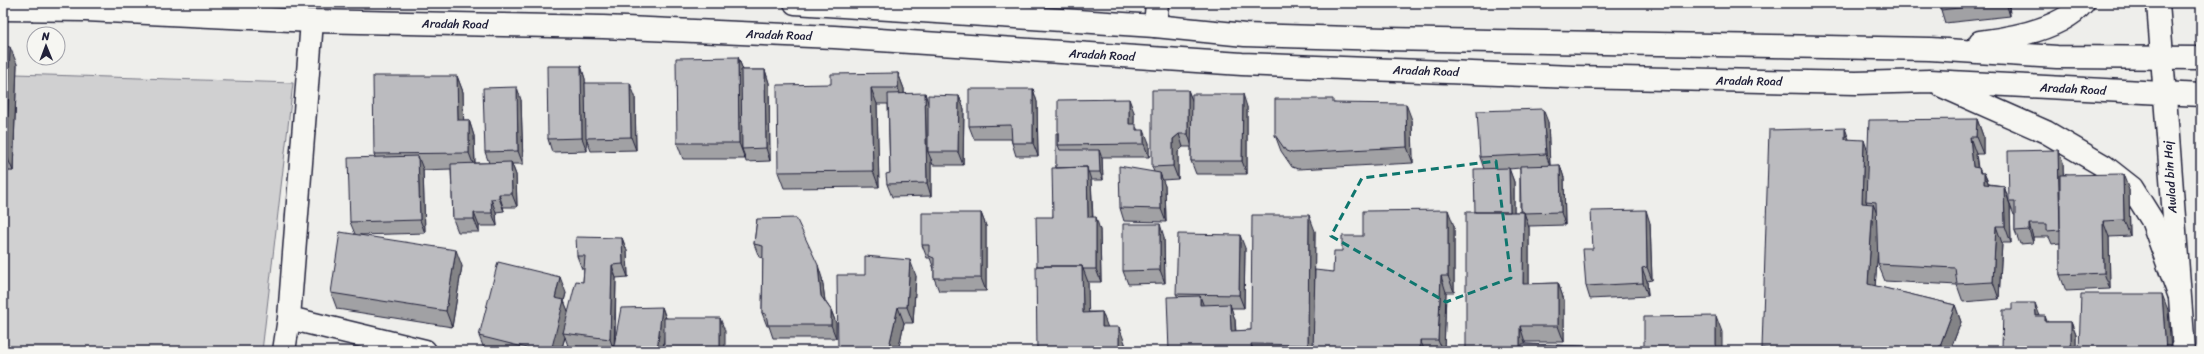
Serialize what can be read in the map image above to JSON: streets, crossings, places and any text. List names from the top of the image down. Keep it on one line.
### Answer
{"streets":{"main road":["Aradah Road","Awlad bin Haj"]},"crossings":[["Aradah Road","Awlad bin Haj"]],"north":"top"}
